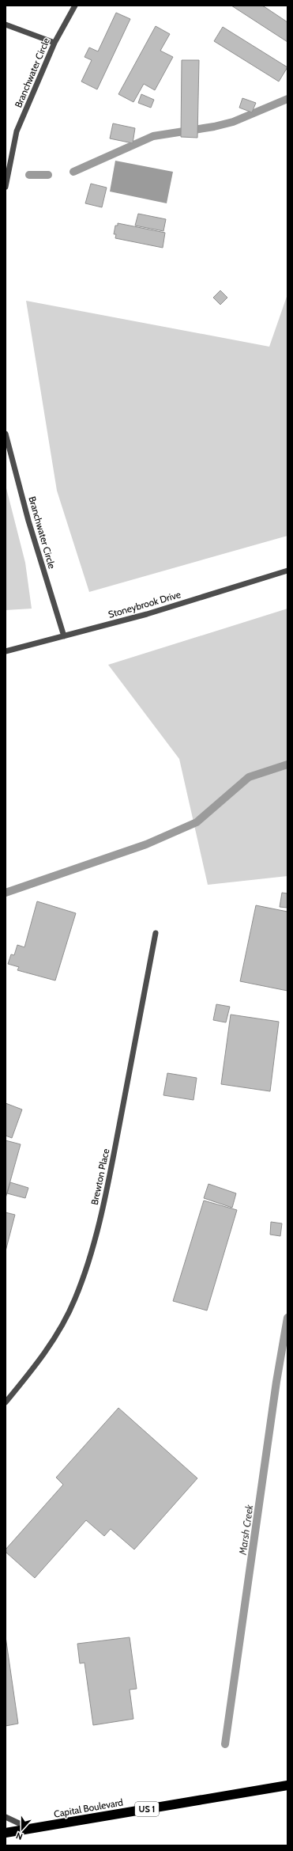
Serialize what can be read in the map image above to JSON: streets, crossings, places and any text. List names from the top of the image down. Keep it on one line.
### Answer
{"streets":{"highway":["Capital Boulevard","US 1"],"street":["Branchwater Circle","Stoneybrook Drive","Brewton Place"]},"crossings":[["Branchwater Circle","Stoneybrook Drive"]],"water":["Marsh Creek"],"north":"bottom"}
